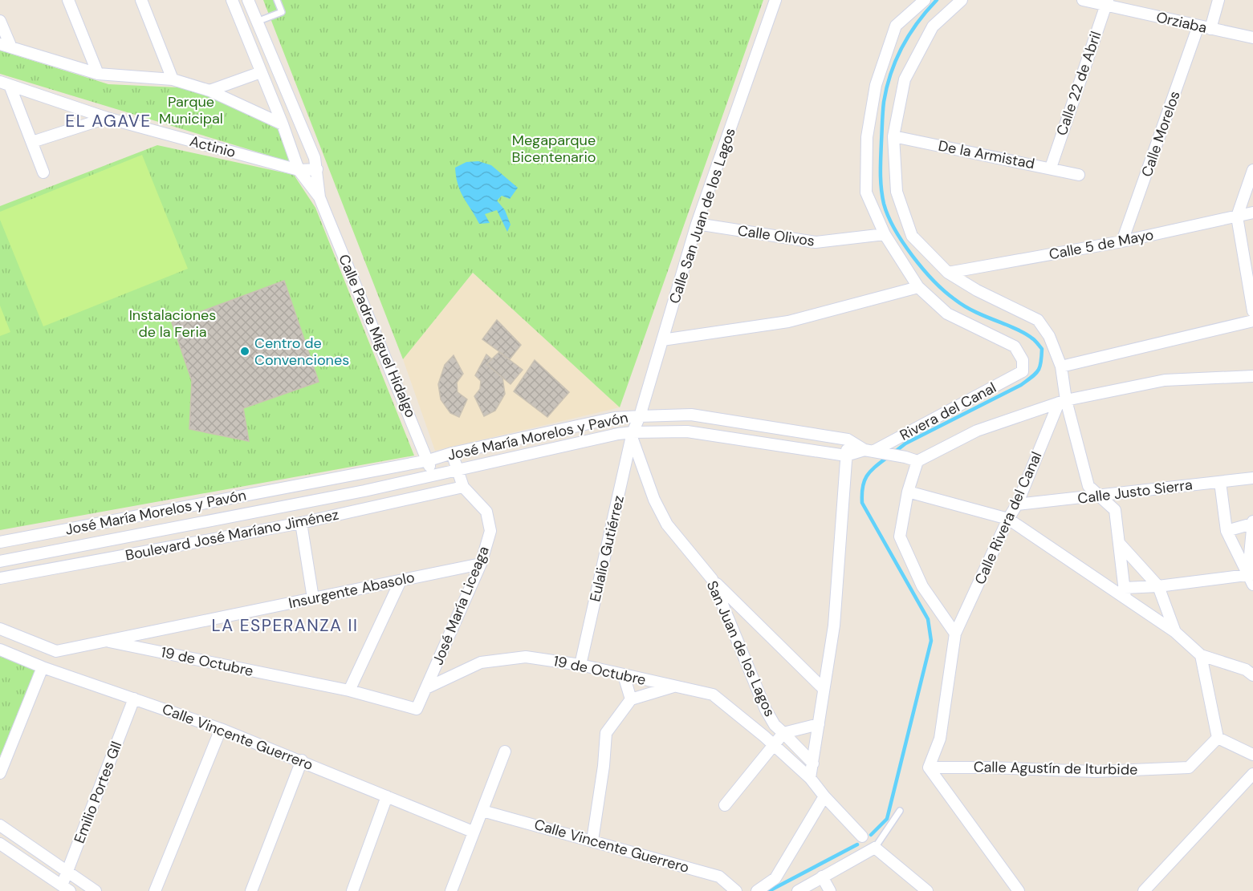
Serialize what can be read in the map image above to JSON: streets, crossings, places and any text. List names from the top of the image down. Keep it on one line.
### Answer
{"streets":{"street":["Orziaba","Calle 22 de Abril","Calle Morelos","Actinio","De la Armistad","Calle San Juan de los Lagos","Calle Olivos","Calle 5 de Mayo","Calle Padre Miguel Hidalgo","Rivera del Canal","José María Morelos y Pavón","Calle Justo Sierra","Calle Rivera del Canal","Boulevard José Maríano Jiménez","Eulalio Gutiérrez","Insurgente Abasolo","José María Liceaga","San Juan de los Lagos","19 de Octubre","Calle Vincente Guerrero","Calle Agustín de Iturbide","Emilio Portes GIl"]},"crossings":[["Orziaba","Calle 22 de Abril"],["Orziaba","Calle Morelos"],["Calle 22 de Abril","De la Armistad"],["Calle Morelos","Calle 5 de Mayo"],["Actinio","Calle Padre Miguel Hidalgo"],["Calle San Juan de los Lagos","Calle Olivos"],["Calle San Juan de los Lagos","José María Morelos y Pavón"],["Calle San Juan de los Lagos","Eulalio Gutiérrez"],["Calle San Juan de los Lagos","San Juan de los Lagos"],["Calle Padre Miguel Hidalgo","José María Morelos y Pavón"],["Rivera del Canal","José María Morelos y Pavón"],["José María Morelos y Pavón","Eulalio Gutiérrez"],["José María Morelos y Pavón","José María Liceaga"],["José María Morelos y Pavón","San Juan de los Lagos"],["Calle Justo Sierra","Calle Rivera del Canal"],["Calle Rivera del Canal","Calle Agustín de Iturbide"],["Boulevard José Maríano Jiménez","José María Liceaga"],["Eulalio Gutiérrez","San Juan de los Lagos"],["Eulalio Gutiérrez","19 de Octubre"],["Insurgente Abasolo","José María Liceaga"],["Insurgente Abasolo","19 de Octubre"],["José María Liceaga","19 de Octubre"],["Calle Vincente Guerrero","Emilio Portes GIl"]],"districts":["EL AGAVE","LA ESPERANZA II"],"parks":["Parque Municipal","Megaparque Bicentenario","Instalaciones de la Feria"],"places":["Centro de Convenciones"]}
